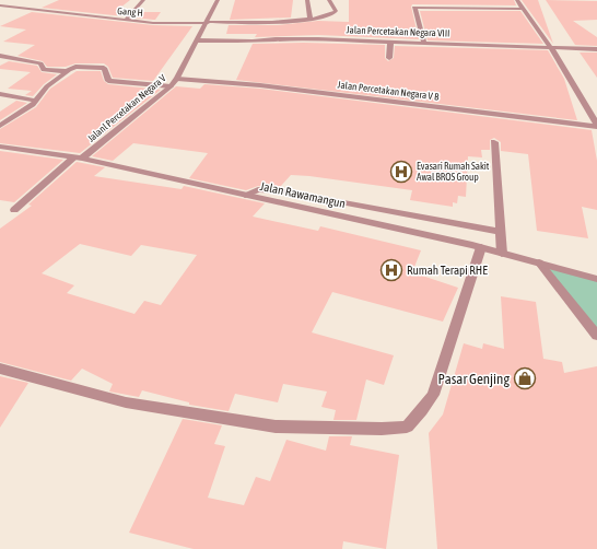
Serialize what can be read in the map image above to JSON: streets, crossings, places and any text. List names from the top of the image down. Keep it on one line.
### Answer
{"streets":{"street":["Gang H","Jalan Percetakan Negara VIII","Jalan Percetakan Negara V B","Jalanl Percetakan Negara V","Jalan Rawamangun"]},"crossings":[["Gang H","Jalanl Percetakan Negara V"],["Jalan Percetakan Negara VIII","Jalanl Percetakan Negara V"],["Jalan Percetakan Negara V B","Jalanl Percetakan Negara V"],["Jalanl Percetakan Negara V","Jalan Rawamangun"]],"places":{"hospital":["Evasari Rumah Sakit Awal BROS Group","Rumah Terapi RHE"],"shop":["Pasar Genjing"]}}
